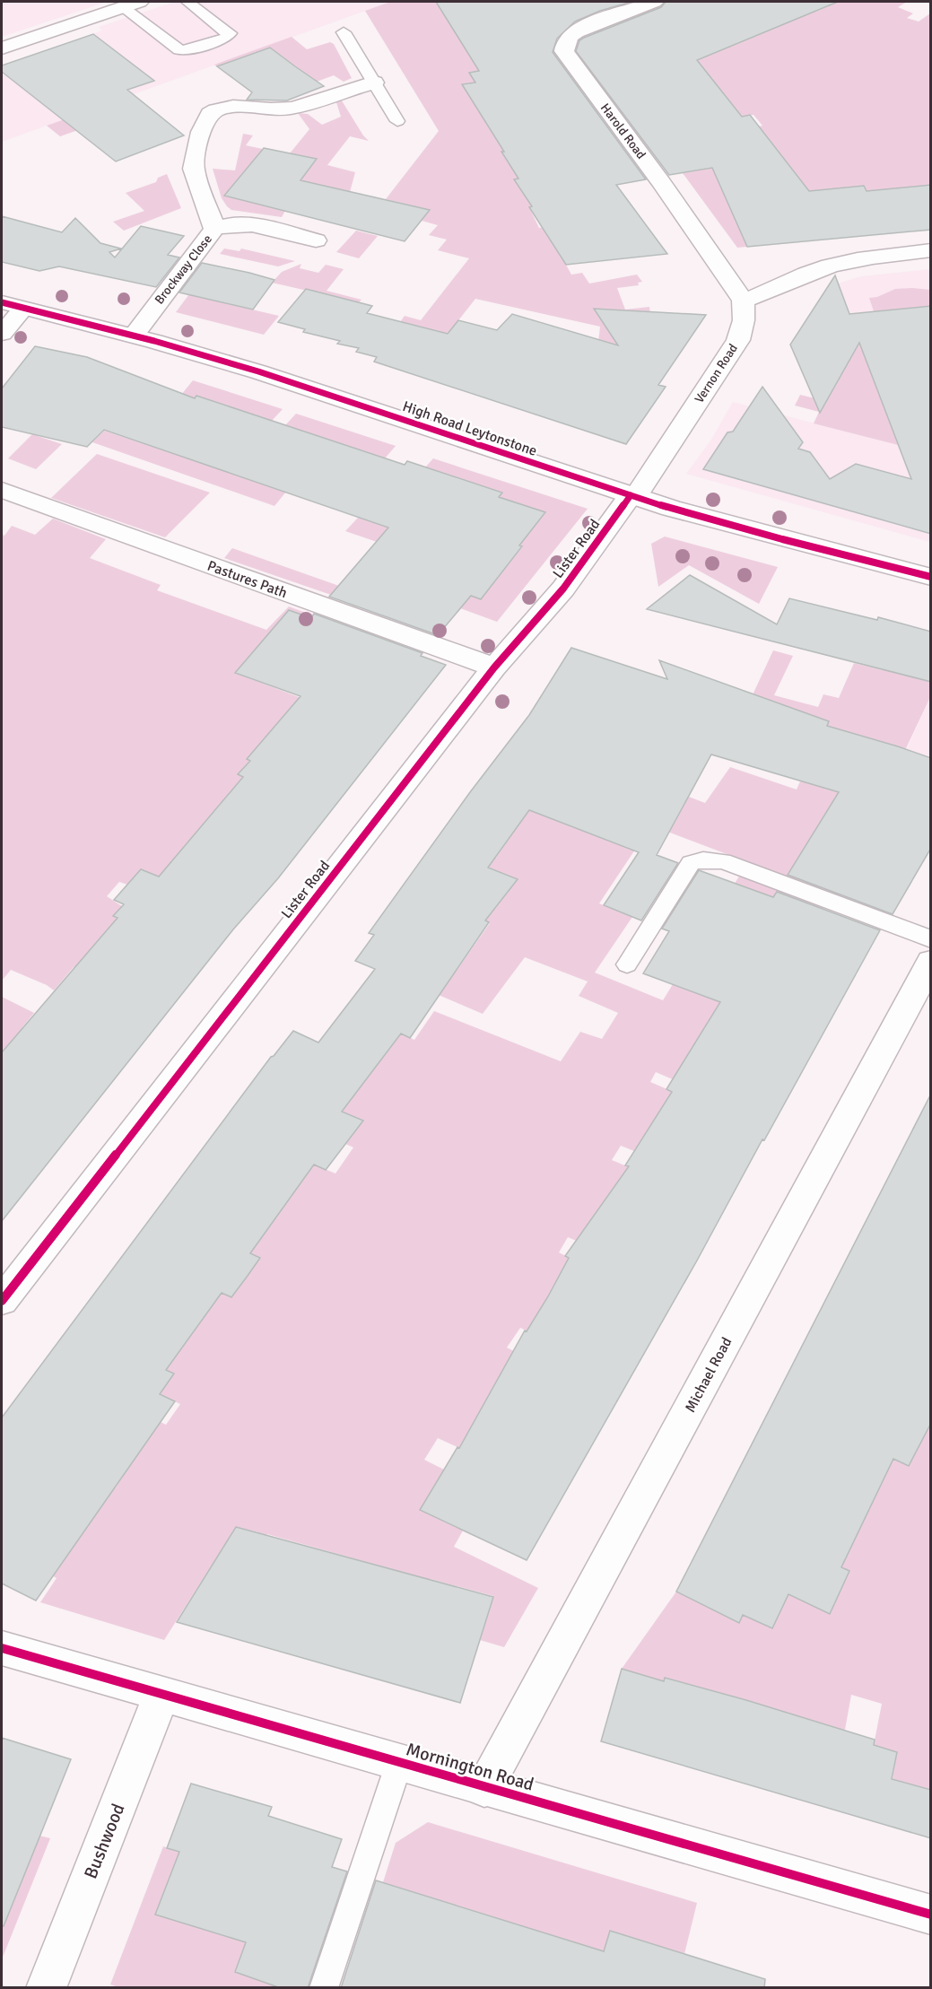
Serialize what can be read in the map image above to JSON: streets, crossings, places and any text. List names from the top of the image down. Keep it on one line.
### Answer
{"streets":{"street":["Harold Road","Brockway Close","Vernon Road","High Road Leytonstone","Lister Road","Pastures Path","Michael Road","Mornington Road","Bushwood"]},"crossings":[["Harold Road","Vernon Road"],["Brockway Close","High Road Leytonstone"],["Vernon Road","High Road Leytonstone"],["Vernon Road","Lister Road"],["High Road Leytonstone","Lister Road"],["Lister Road","Pastures Path"],["Michael Road","Mornington Road"],["Mornington Road","Bushwood"]]}
